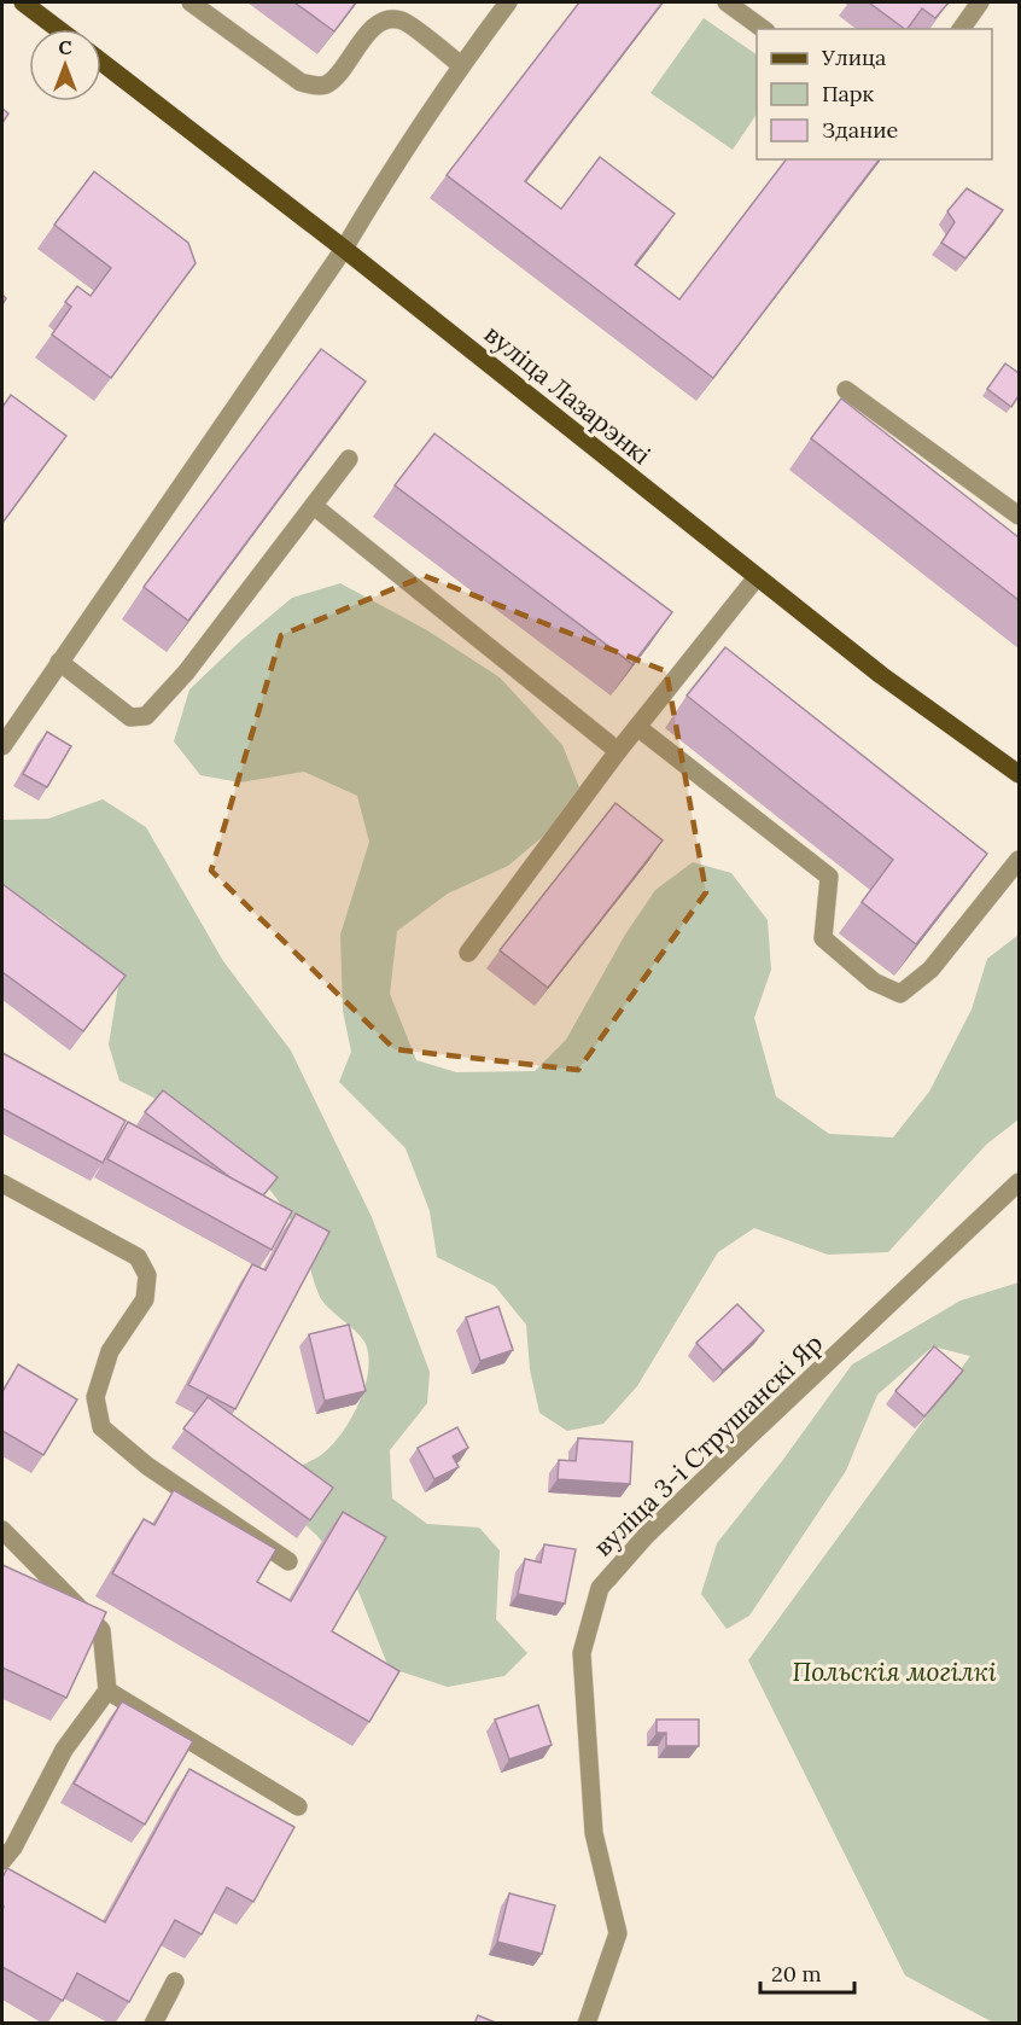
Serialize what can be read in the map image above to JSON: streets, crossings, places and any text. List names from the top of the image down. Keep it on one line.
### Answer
{"streets":{"main road":["вуліца Лазарэнкі"],"street":["вуліца 3-і Струшанскі Яр"]},"parks":["Польскія могілкі"],"legend":["Улица","Парк","Здание"],"scale_bar":"20 m","north":"top"}
